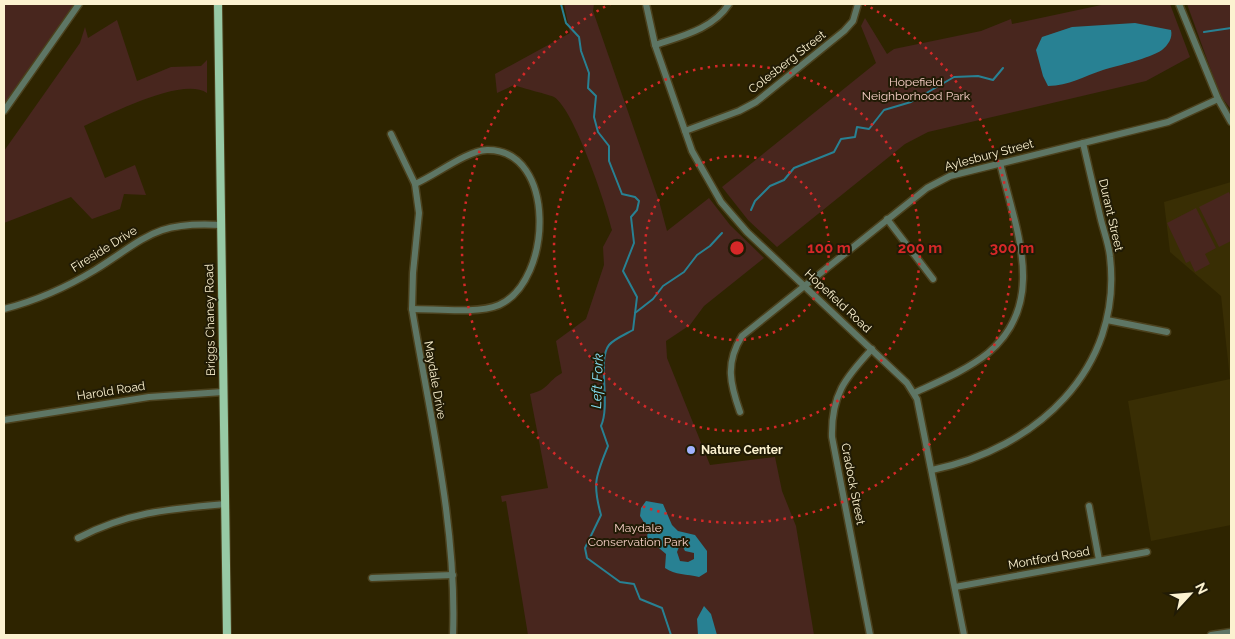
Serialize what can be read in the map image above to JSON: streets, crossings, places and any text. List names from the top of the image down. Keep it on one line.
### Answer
{"streets":{"main road":["Briggs Chaney Road"],"street":["Colesberg Street","Aylesbury Street","Durant Street","Fireside Drive","Hopefield Road","Maydale Drive","Harold Road","Cradock Street","Montford Road"]},"crossings":[["Colesberg Street","Hopefield Road"],["Aylesbury Street","Durant Street"],["Aylesbury Street","Hopefield Road"],["Durant Street","Hopefield Road"],["Fireside Drive","Briggs Chaney Road"],["Hopefield Road","Cradock Street"],["Hopefield Road","Montford Road"],["Briggs Chaney Road","Harold Road"]],"water":["Left Fork"],"parks":["Hopefield Neighborhood Park","Maydale Conservation Park"],"places":["Nature Center"],"north":"top right","rings":["100 m","200 m","300 m"]}
